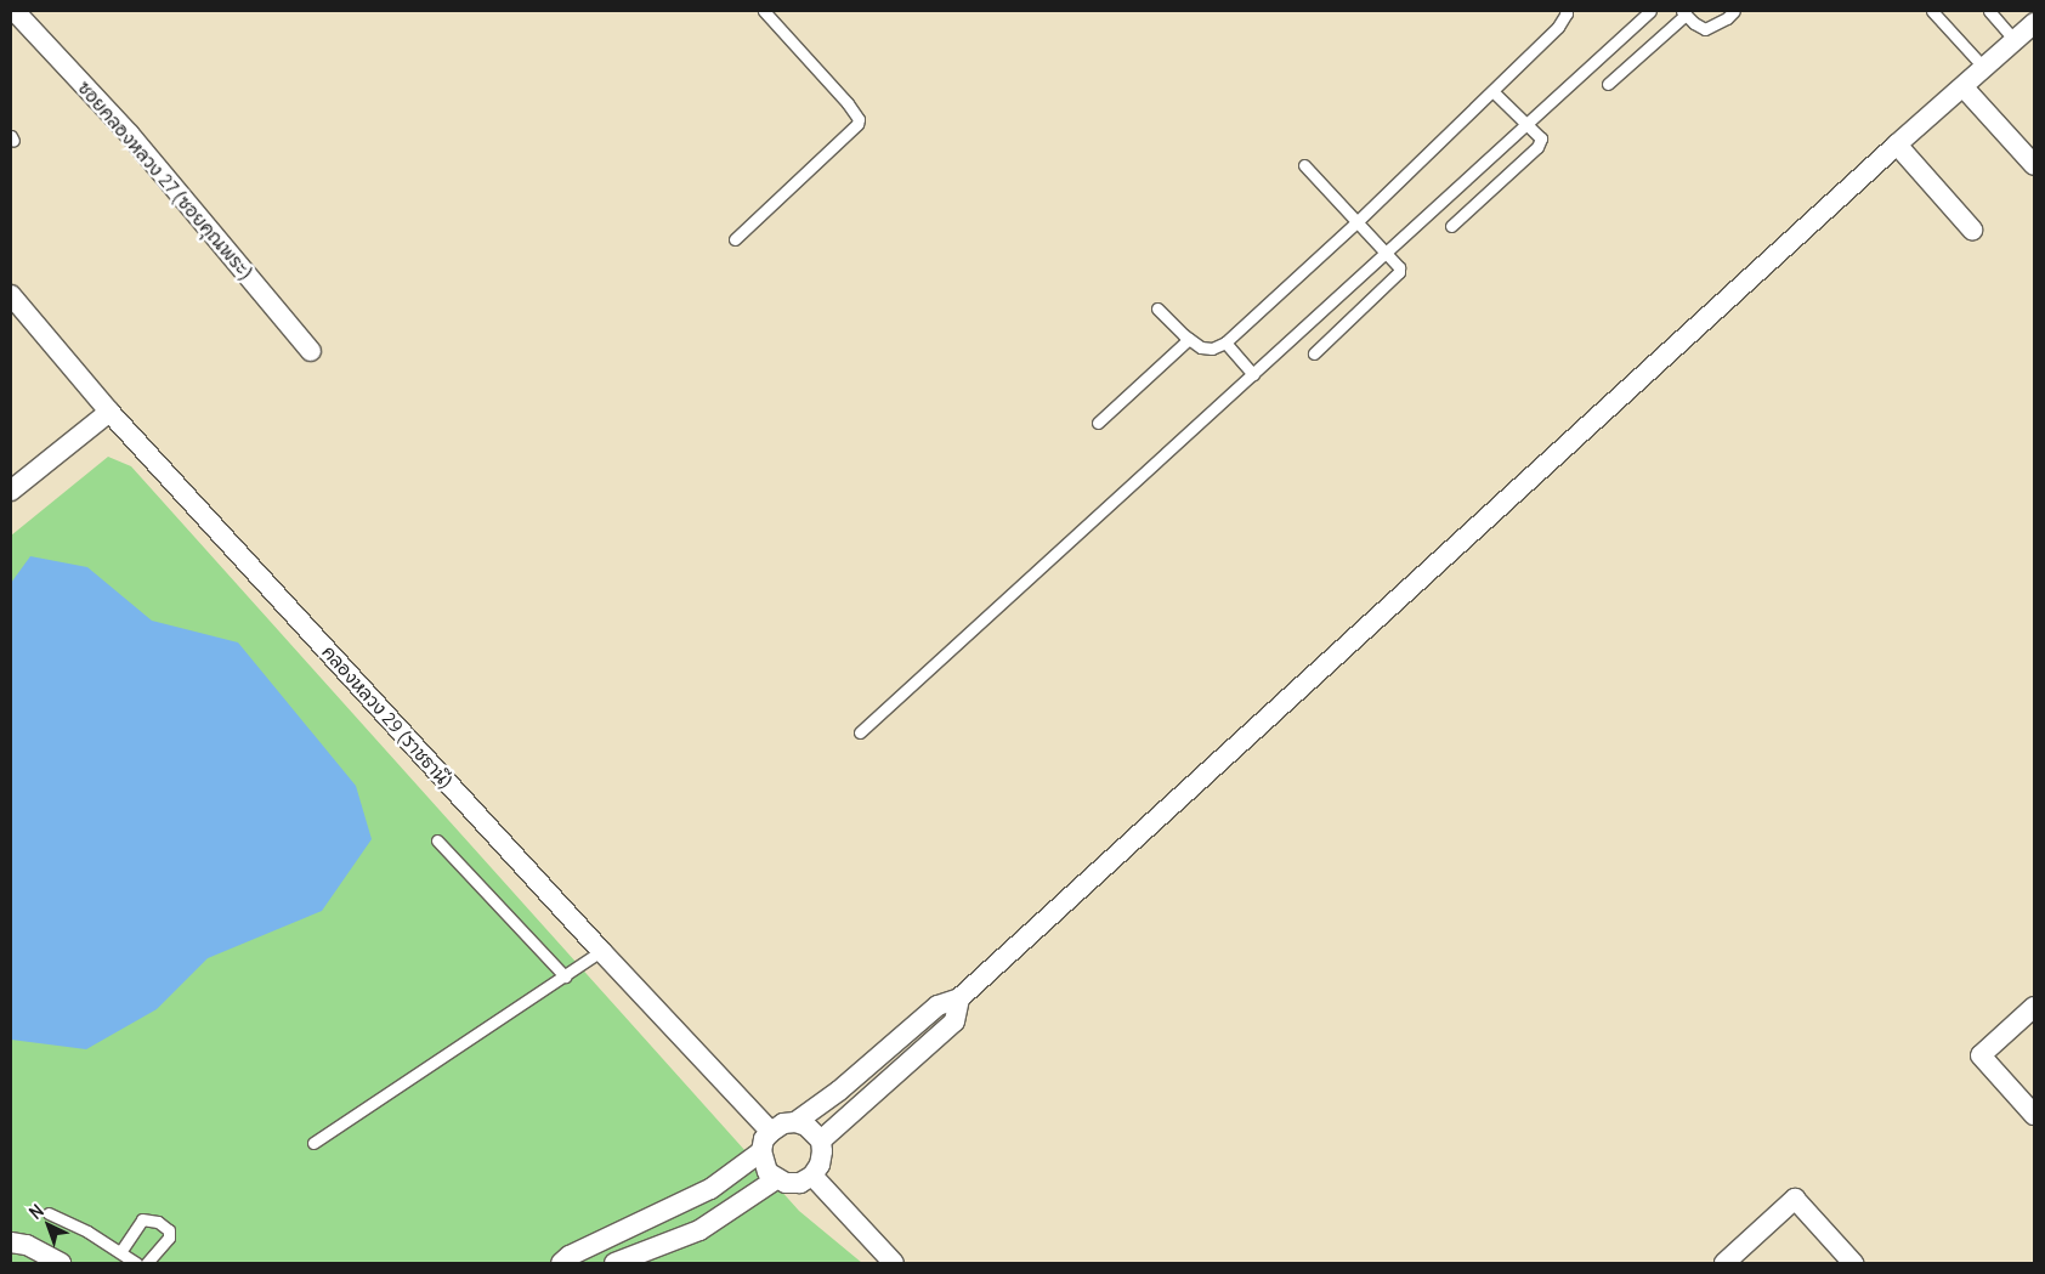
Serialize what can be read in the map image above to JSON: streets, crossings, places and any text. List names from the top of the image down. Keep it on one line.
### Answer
{"streets":{"street":["ซอยคลองหลวง 27 (ซอยคุณพระ)","คลองหลวง 29 (ราชธานี)"]},"north":"top left"}
